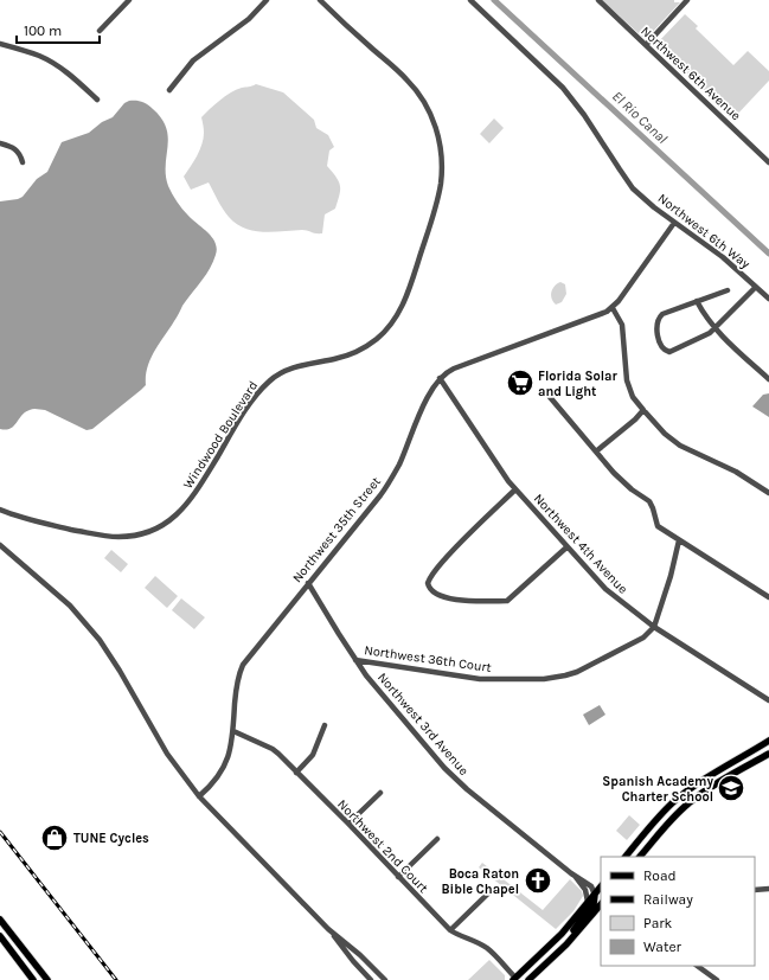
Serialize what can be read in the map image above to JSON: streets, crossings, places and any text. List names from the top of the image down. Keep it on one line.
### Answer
{"streets":{"street":["Northwest 6th Avenue","Northwest 6th Way","Windwood Boulevard","Northwest 35th Street","Northwest 4th Avenue","Northwest 36th Court","Northwest 3rd Avenue","Northwest 2nd Court"]},"crossings":[["Northwest 6th Way","Northwest 35th Street"],["Northwest 35th Street","Northwest 4th Avenue"],["Northwest 35th Street","Northwest 3rd Avenue"],["Northwest 35th Street","Northwest 2nd Court"],["Northwest 4th Avenue","Northwest 36th Court"],["Northwest 36th Court","Northwest 3rd Avenue"]],"water":["El Rio Canal"],"places":{"supermarket":["Florida Solar and Light"],"school or university":["Spanish Academy Charter School"],"shop":["TUNE Cycles"],"church":["Boca Raton Bible Chapel"]},"legend":["Road","Railway","Park","Water"],"scale_bar":"100 m"}
